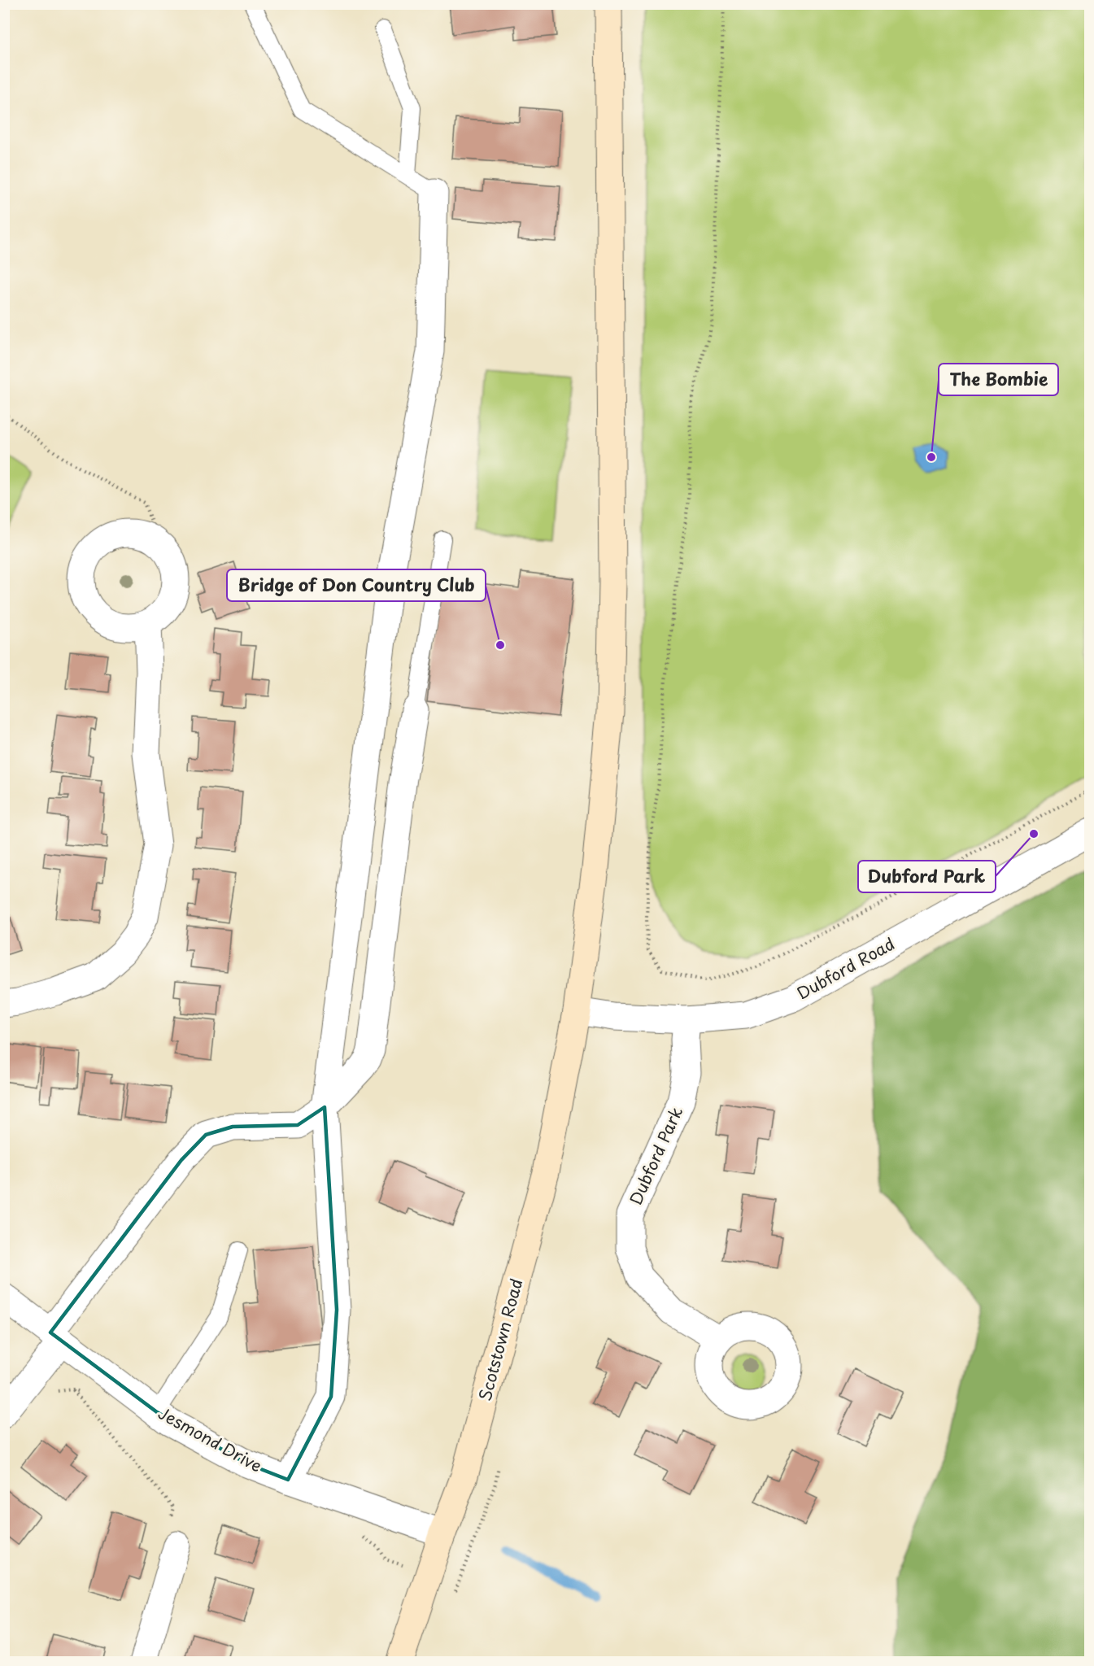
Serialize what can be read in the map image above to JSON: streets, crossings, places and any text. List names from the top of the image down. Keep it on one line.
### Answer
{"streets":{"main road":["Scotstown Road"],"street":["Dubford Road","Dubford Park","Jesmond Drive"]},"crossings":[["Dubford Road","Dubford Park"],["Dubford Road","Scotstown Road"],["Scotstown Road","Jesmond Drive"]],"places":["The Bombie","Bridge of Don Country Club","Dubford Park"]}
